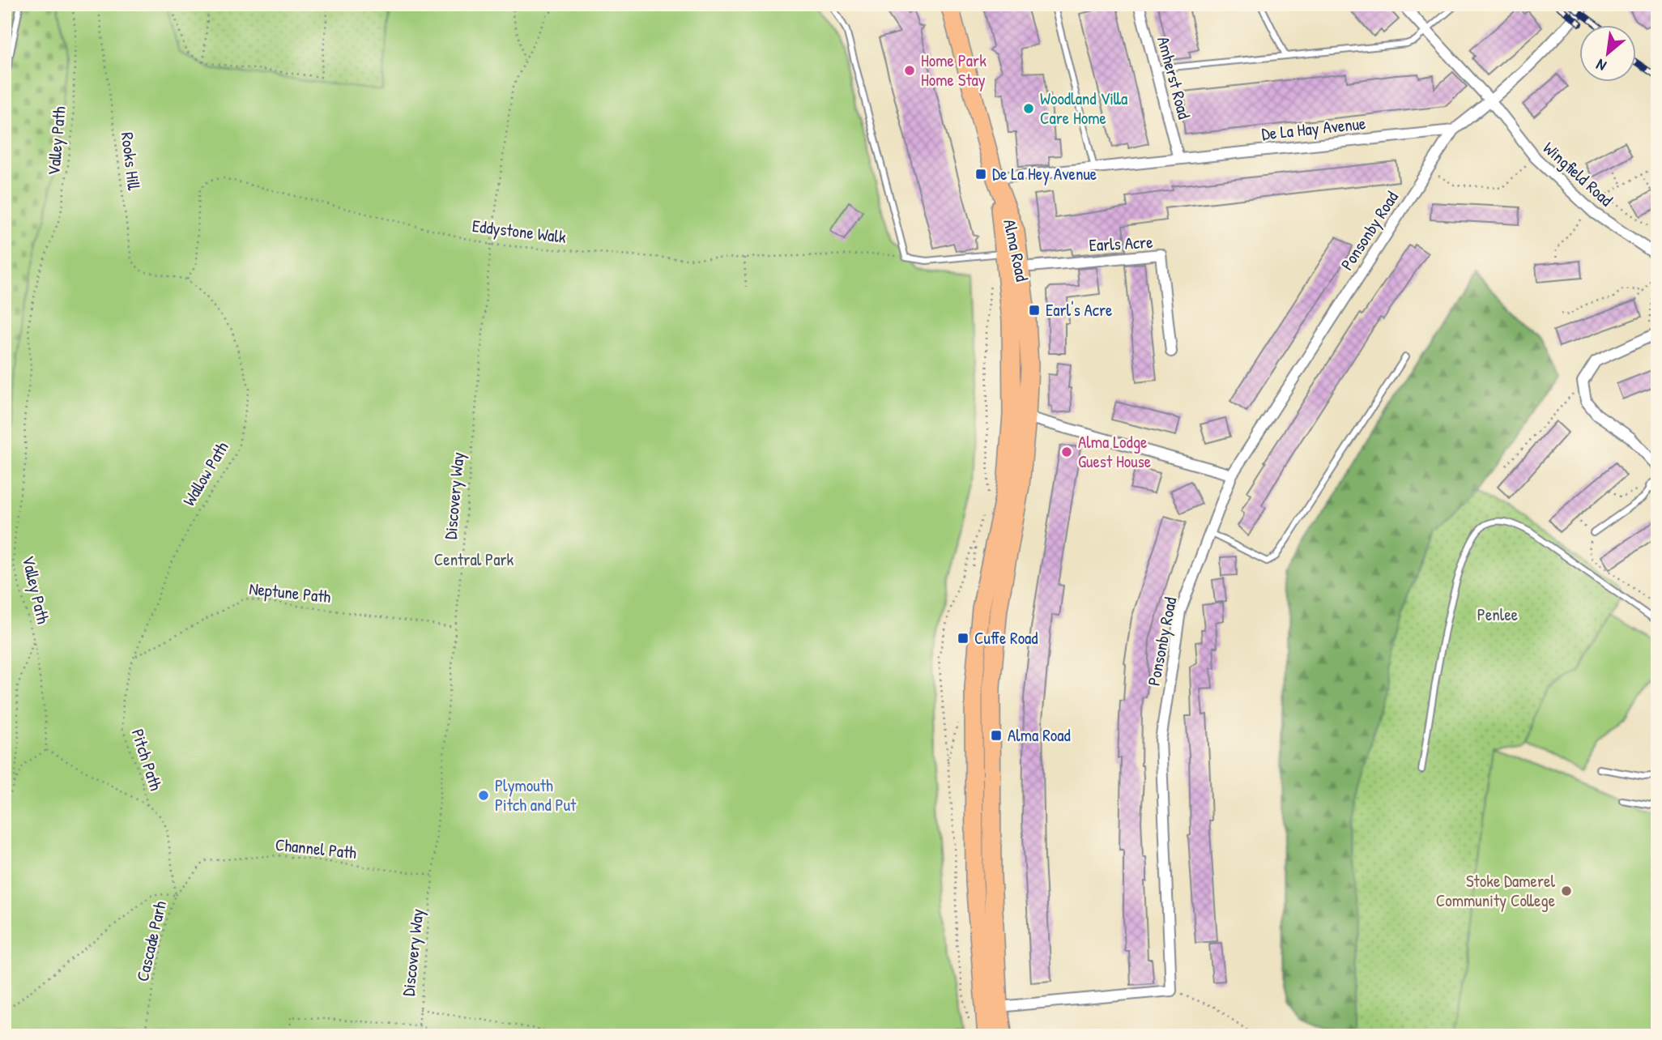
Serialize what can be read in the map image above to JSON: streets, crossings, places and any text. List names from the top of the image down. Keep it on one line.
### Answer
{"streets":{"main road":["Alma Road"],"street":["Amherst Road","De La Hay Avenue","Wingfield Road","Ponsonby Road","Earls Acre"],"path":["Valley Path","Rooks Hill","Eddystone Walk","Wallow Path","Discovery Way","Neptune Path","Pitch Path","Channel Path","Cascade Parh"]},"crossings":[["Amherst Road","De La Hay Avenue"],["De La Hay Avenue","Ponsonby Road"],["De La Hay Avenue","Alma Road"],["Rooks Hill","Eddystone Walk"],["Rooks Hill","Wallow Path"],["Eddystone Walk","Wallow Path"],["Eddystone Walk","Discovery Way"],["Earls Acre","Alma Road"],["Wallow Path","Neptune Path"],["Wallow Path","Pitch Path"],["Discovery Way","Neptune Path"],["Discovery Way","Channel Path"],["Neptune Path","Pitch Path"],["Pitch Path","Cascade Parh"],["Channel Path","Cascade Parh"]],"parks":["Central Park","Penlee"],"places":{"other":["Home Park Home Stay","Woodland Villa Care Home","Alma Lodge Guest House","Plymouth Pitch and Put","Stoke Damerel Community College"],"transit":["De La Hey Avenue","Earl's Acre","Cuffe Road","Alma Road"]},"north":"bottom left"}
